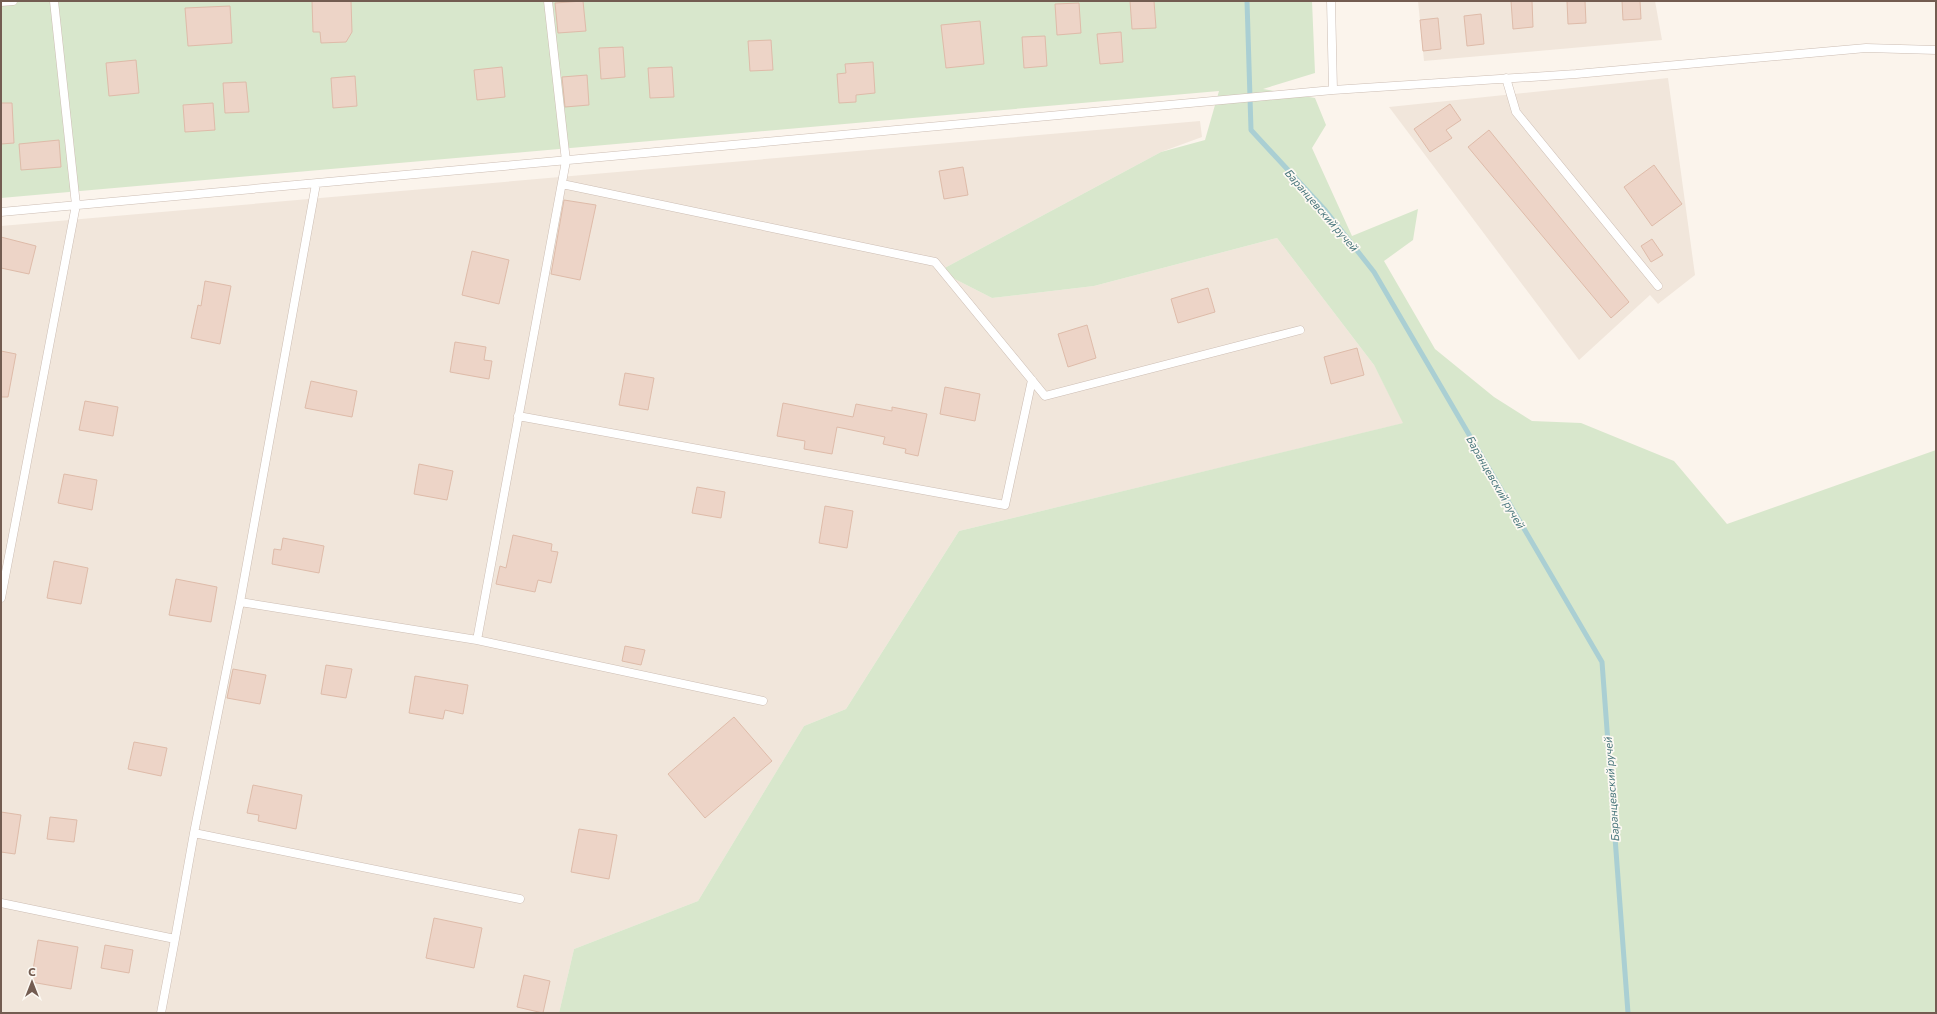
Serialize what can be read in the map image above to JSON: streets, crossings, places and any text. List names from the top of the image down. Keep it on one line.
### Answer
{"water":["Баранцевский ручей"],"north":"top"}
